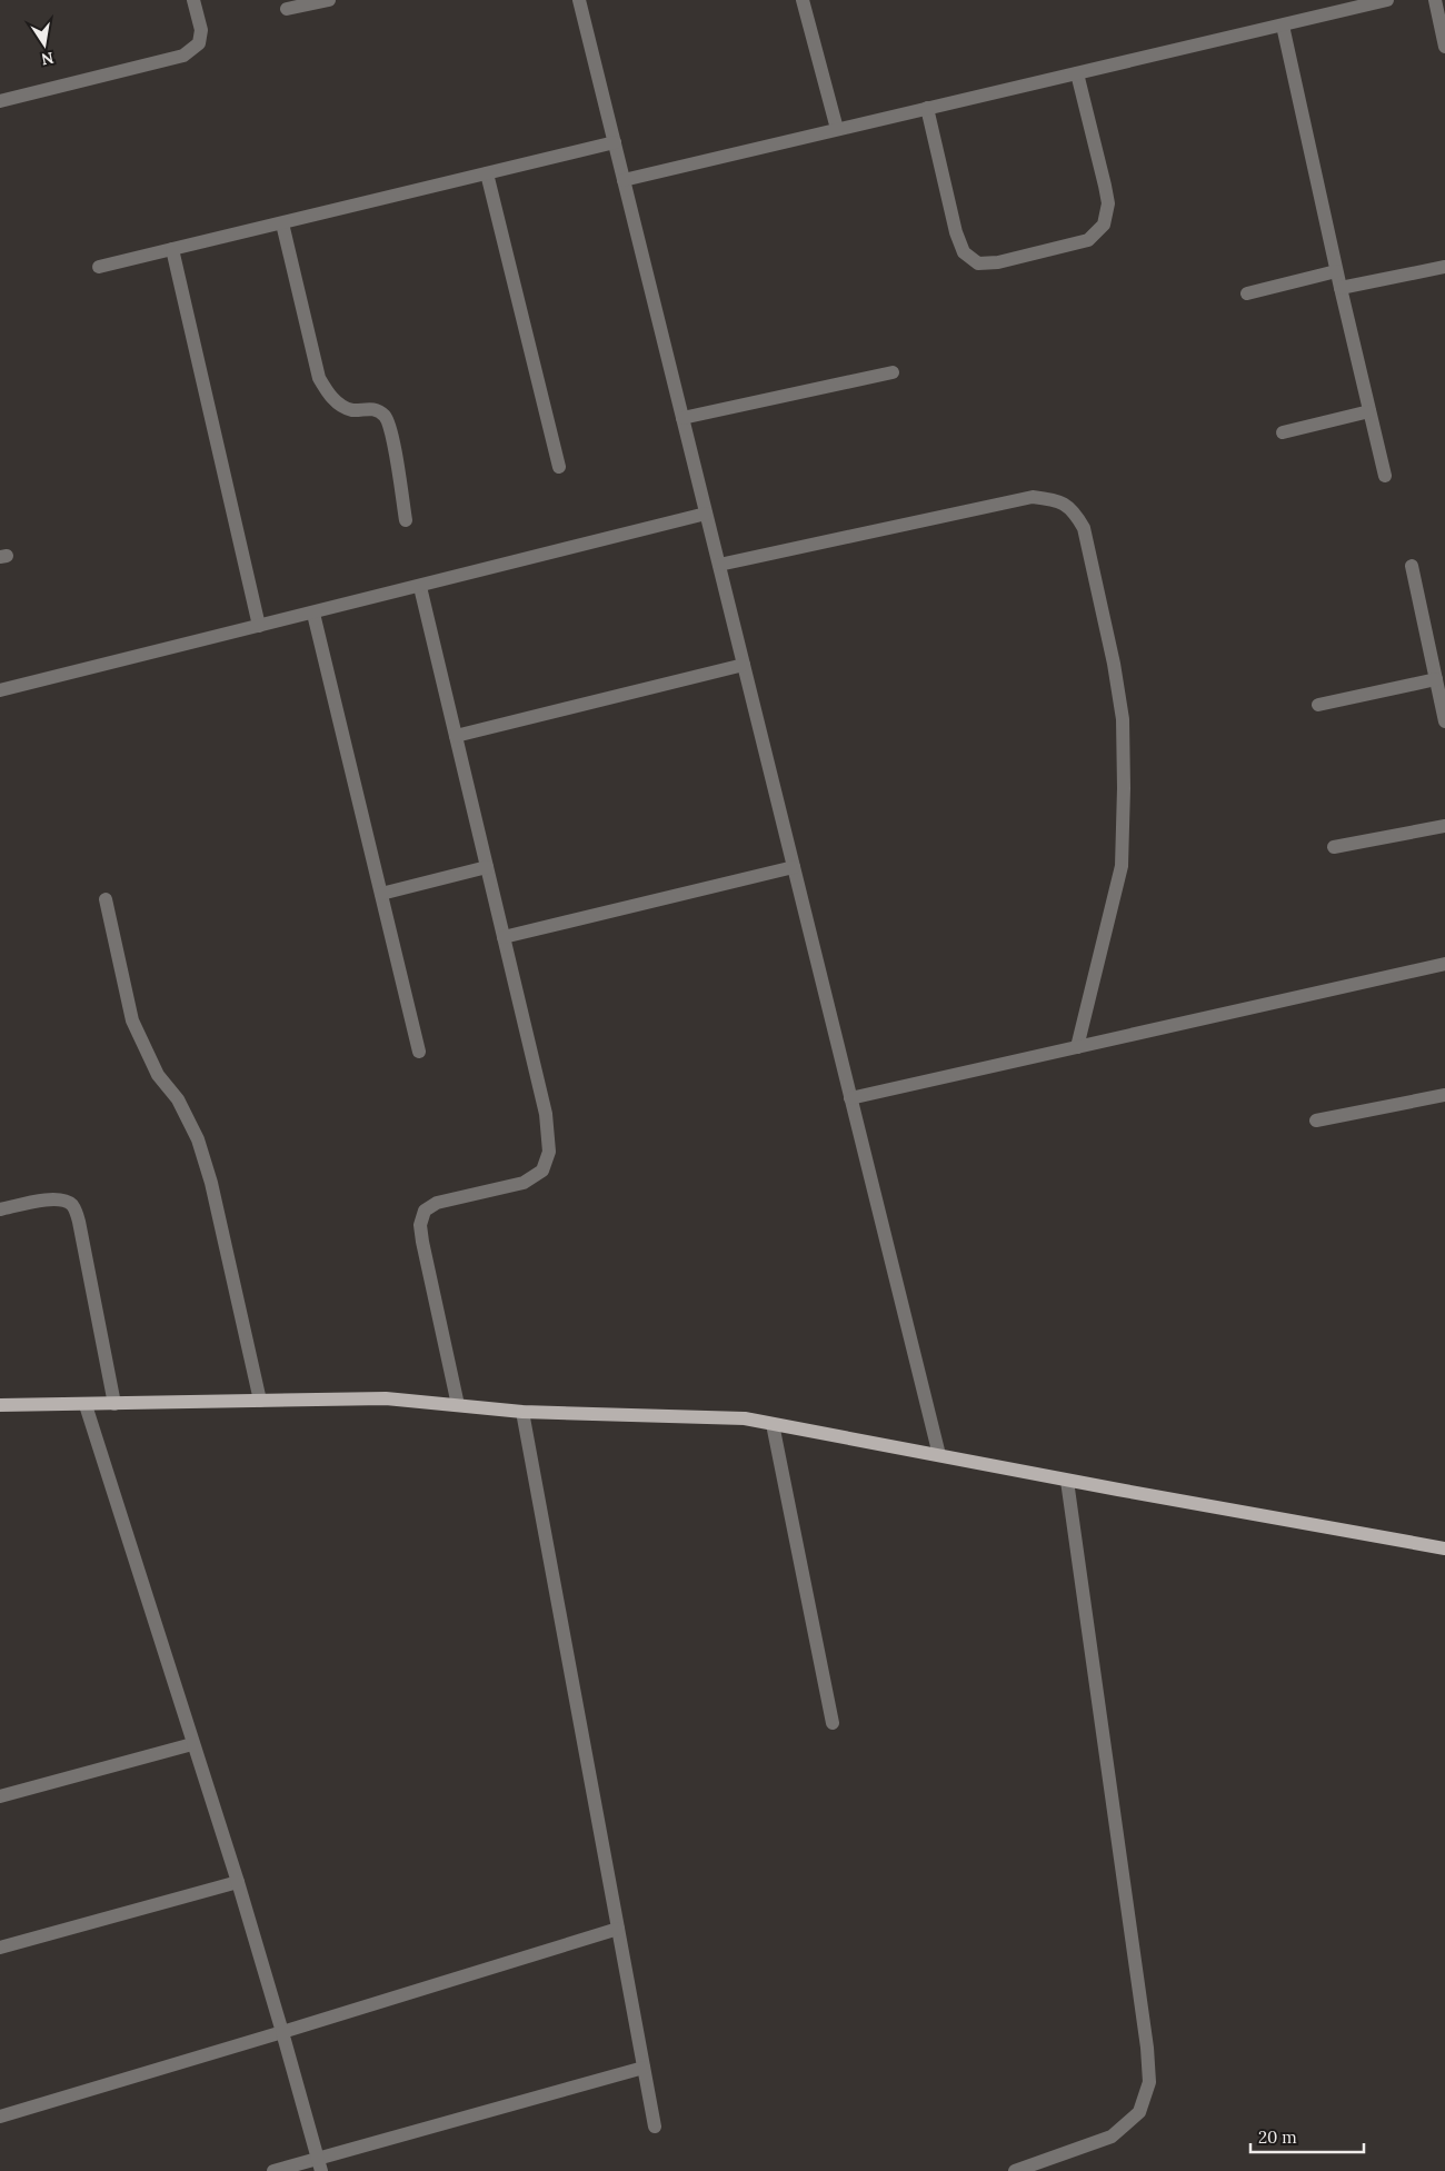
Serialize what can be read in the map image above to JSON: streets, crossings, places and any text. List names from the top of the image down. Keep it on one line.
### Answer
{"scale_bar":"20 m","north":"bottom"}
